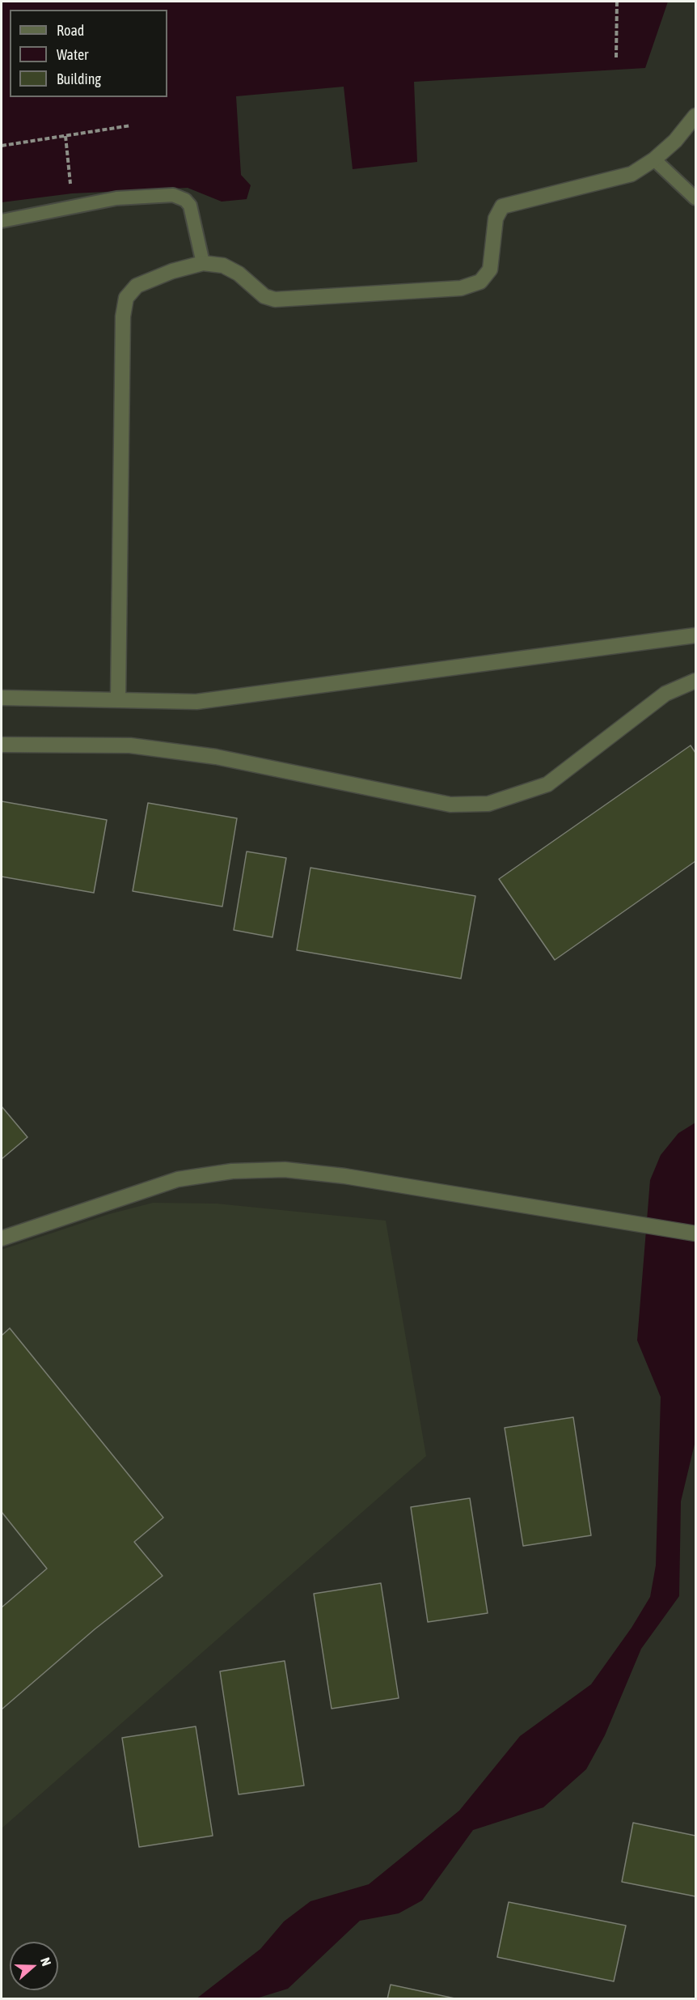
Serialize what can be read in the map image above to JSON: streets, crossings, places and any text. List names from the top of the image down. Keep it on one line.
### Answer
{"legend":["Road","Water","Building"],"north":"right"}
